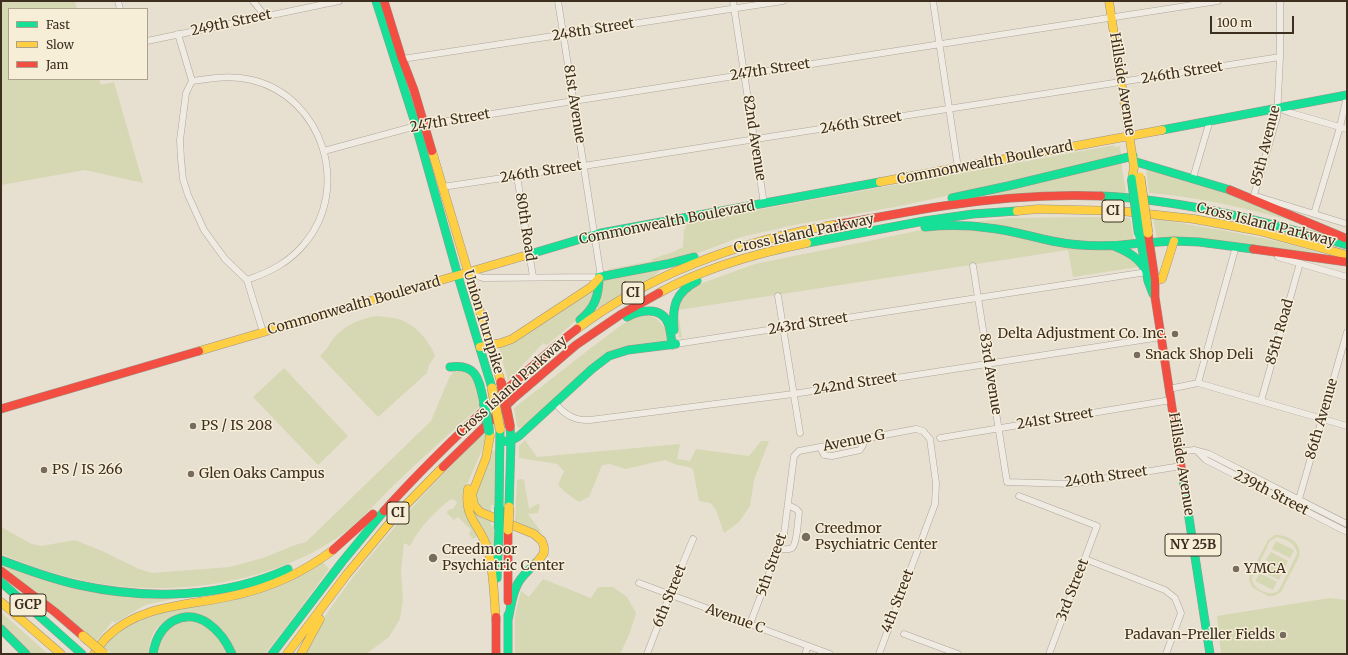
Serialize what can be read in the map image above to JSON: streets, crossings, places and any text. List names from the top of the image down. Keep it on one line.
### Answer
{"streets":{"main road":["Hillside Avenue","Commonwealth Boulevard","CI","Cross Island Parkway","Union Turnpike","243rd Street","NY 25B","GCP"],"street":["249th Street","248th Street","247th Street","246th Street","81st Avenue","82nd Avenue","85th Avenue","80th Road","85th Road","83rd Avenue","242nd Street","241st Street","86th Avenue","Avenue G","240th Street","239th Street","5th Street","3rd Street","6th Street","4th Street","Avenue C"]},"crossings":[["248th Street","81st Avenue"],["248th Street","82nd Avenue"],["248th Street","Union Turnpike"],["247th Street","Hillside Avenue"],["247th Street","81st Avenue"],["247th Street","82nd Avenue"],["247th Street","Union Turnpike"],["246th Street","Hillside Avenue"],["246th Street","81st Avenue"],["246th Street","82nd Avenue"],["246th Street","85th Avenue"],["246th Street","80th Road"],["246th Street","Union Turnpike"],["Hillside Avenue","Commonwealth Boulevard"],["Hillside Avenue","Cross Island Parkway"],["Hillside Avenue","243rd Street"],["Hillside Avenue","242nd Street"],["Hillside Avenue","241st Street"],["Hillside Avenue","240th Street"],["Hillside Avenue","239th Street"],["81st Avenue","Commonwealth Boulevard"],["82nd Avenue","Commonwealth Boulevard"],["85th Avenue","Commonwealth Boulevard"],["85th Avenue","Cross Island Parkway"],["Commonwealth Boulevard","80th Road"],["Commonwealth Boulevard","Union Turnpike"],["Cross Island Parkway","85th Road"],["Union Turnpike","243rd Street"],["243rd Street","83rd Avenue"],["243rd Street","242nd Street"],["83rd Avenue","242nd Street"],["83rd Avenue","241st Street"],["83rd Avenue","240th Street"],["86th Avenue","239th Street"],["Avenue G","5th Street"],["Avenue G","4th Street"],["5th Street","Avenue C"],["6th Street","Avenue C"]],"places":["Delta Adjustment Co. Inc.","Snack Shop Deli","PS / IS 208","PS / IS 266","Glen Oaks Campus","Creedmor Psychiatric Center","Creedmoor Psychiatric Center","YMCA","Padavan-Preller Fields"],"legend":["Fast","Slow","Jam"],"scale_bar":"100 m"}
